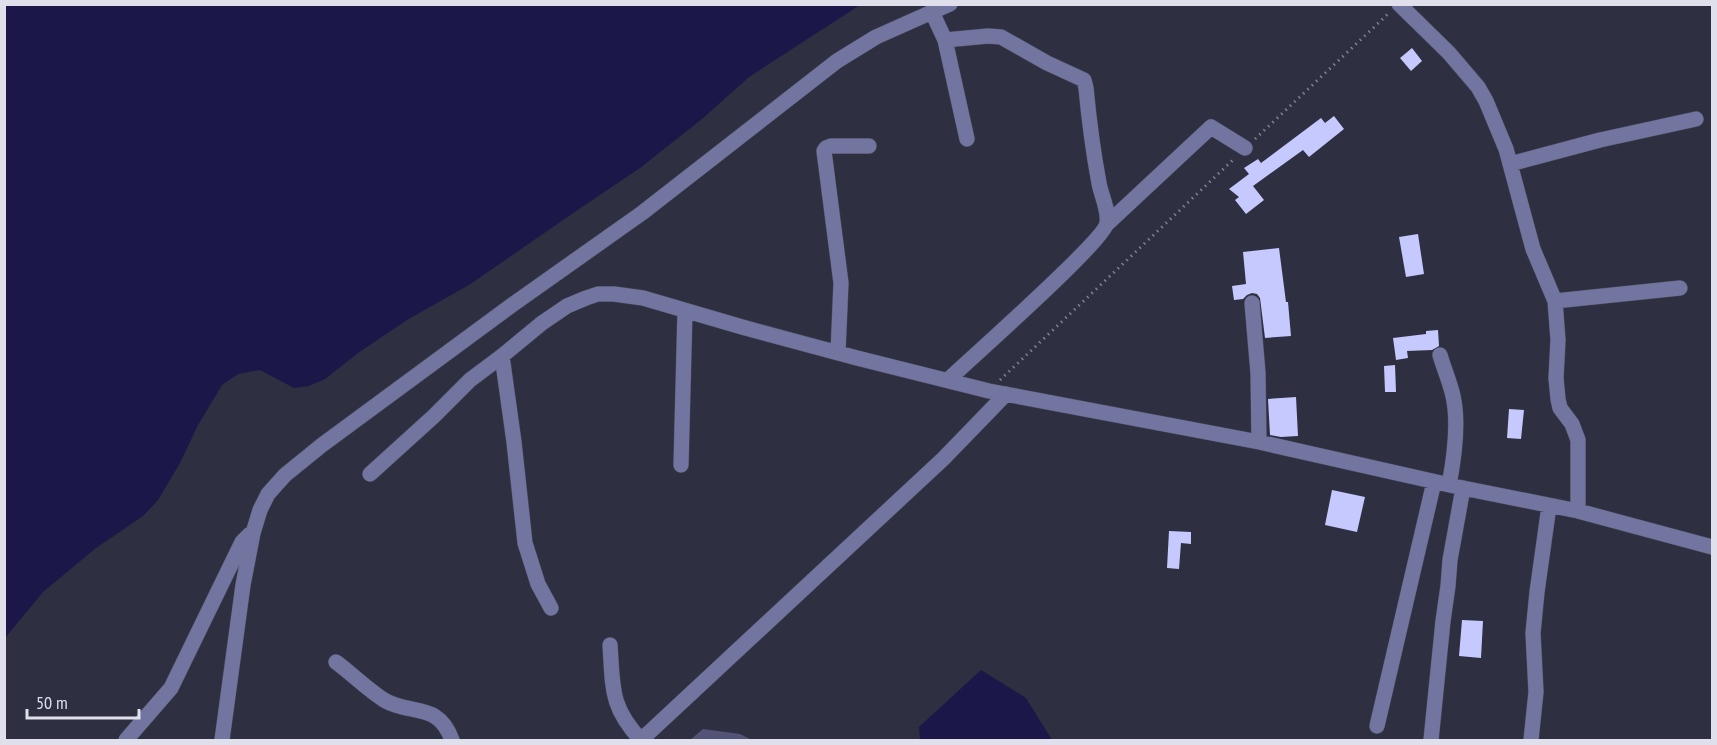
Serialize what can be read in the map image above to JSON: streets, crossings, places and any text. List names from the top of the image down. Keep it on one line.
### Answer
{"scale_bar":"50 m"}
